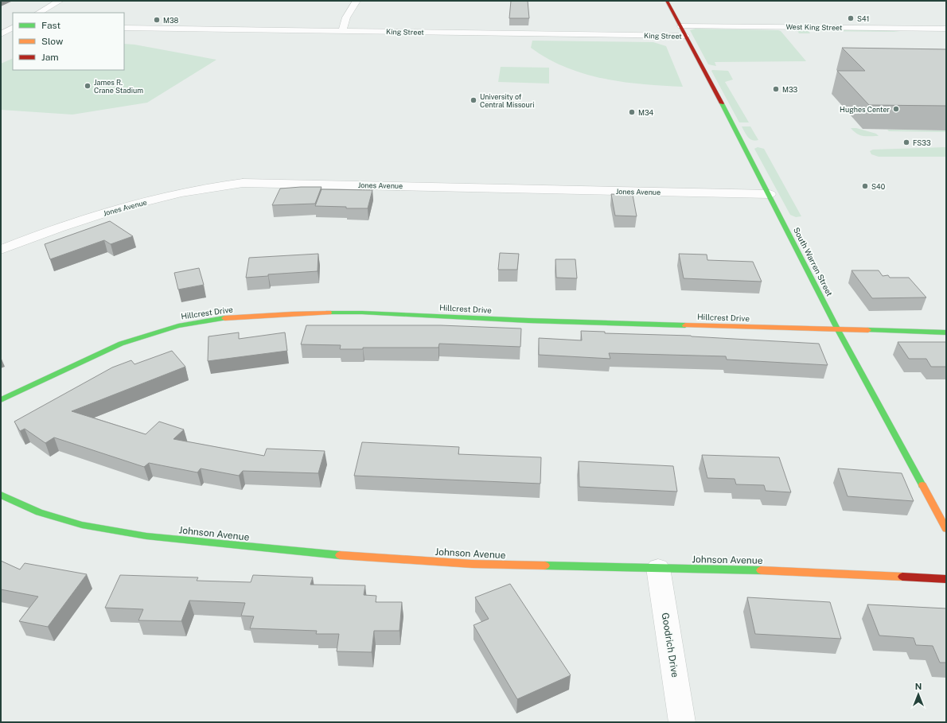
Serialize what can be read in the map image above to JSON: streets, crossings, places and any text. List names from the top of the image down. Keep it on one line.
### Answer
{"streets":{"street":["West King Street","King Street","Jones Avenue","South Warren Street","Hillcrest Drive","Johnson Avenue","Goodrich Drive"]},"crossings":[["West King Street","South Warren Street"],["King Street","South Warren Street"],["Jones Avenue","South Warren Street"],["South Warren Street","Hillcrest Drive"],["Johnson Avenue","Goodrich Drive"]],"places":["S41","M38","James R. Crane Stadium","M33","University of Central Missouri","Hughes Center","M34","FS33","S40"],"legend":["Fast","Slow","Jam"],"north":"top"}
